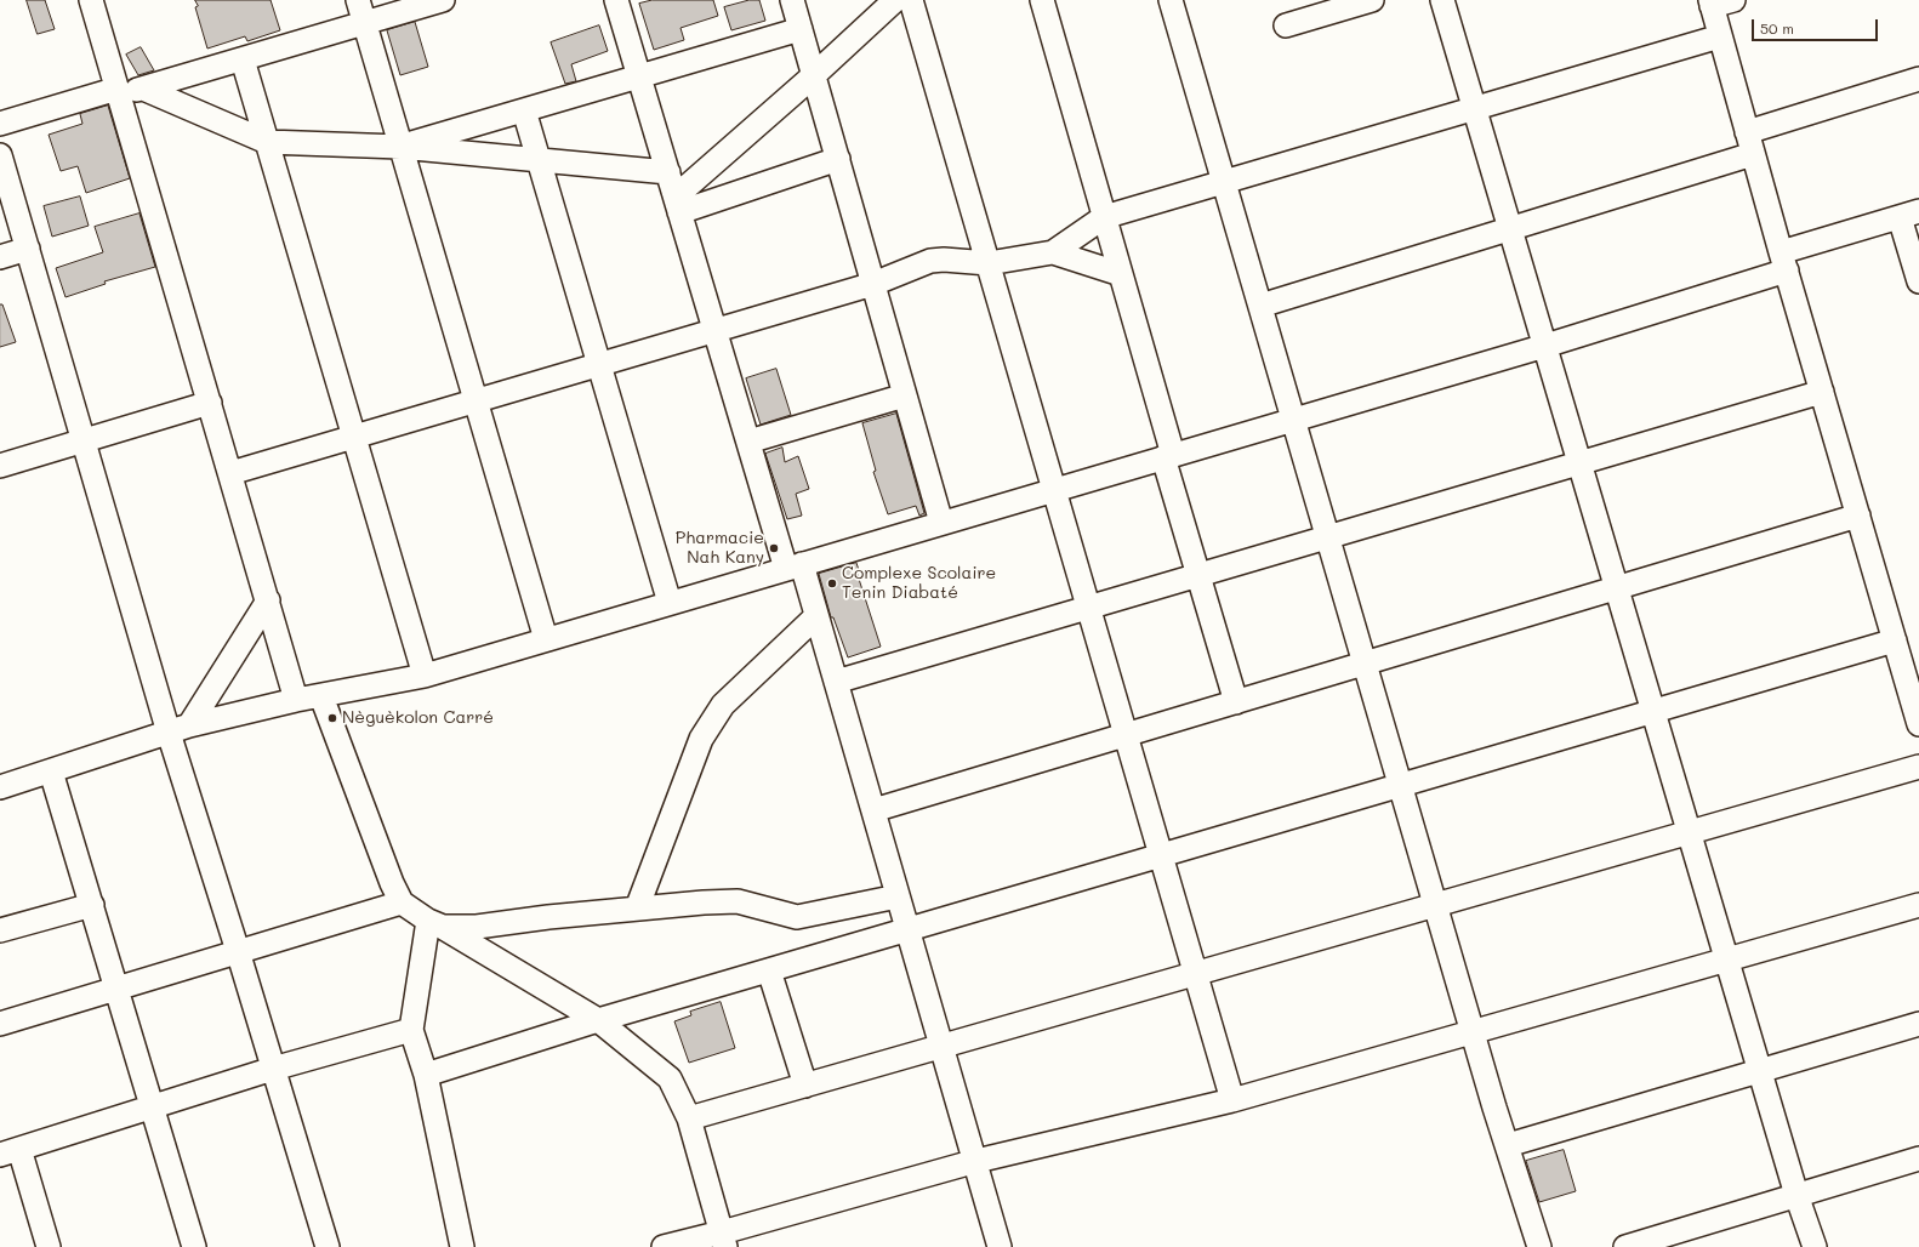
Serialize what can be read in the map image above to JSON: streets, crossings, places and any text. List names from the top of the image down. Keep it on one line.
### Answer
{"places":["Pharmacie Nah Kany","Complexe Scolaire Tenin Diabaté","Nèguèkolon Carré"],"scale_bar":"50 m"}
